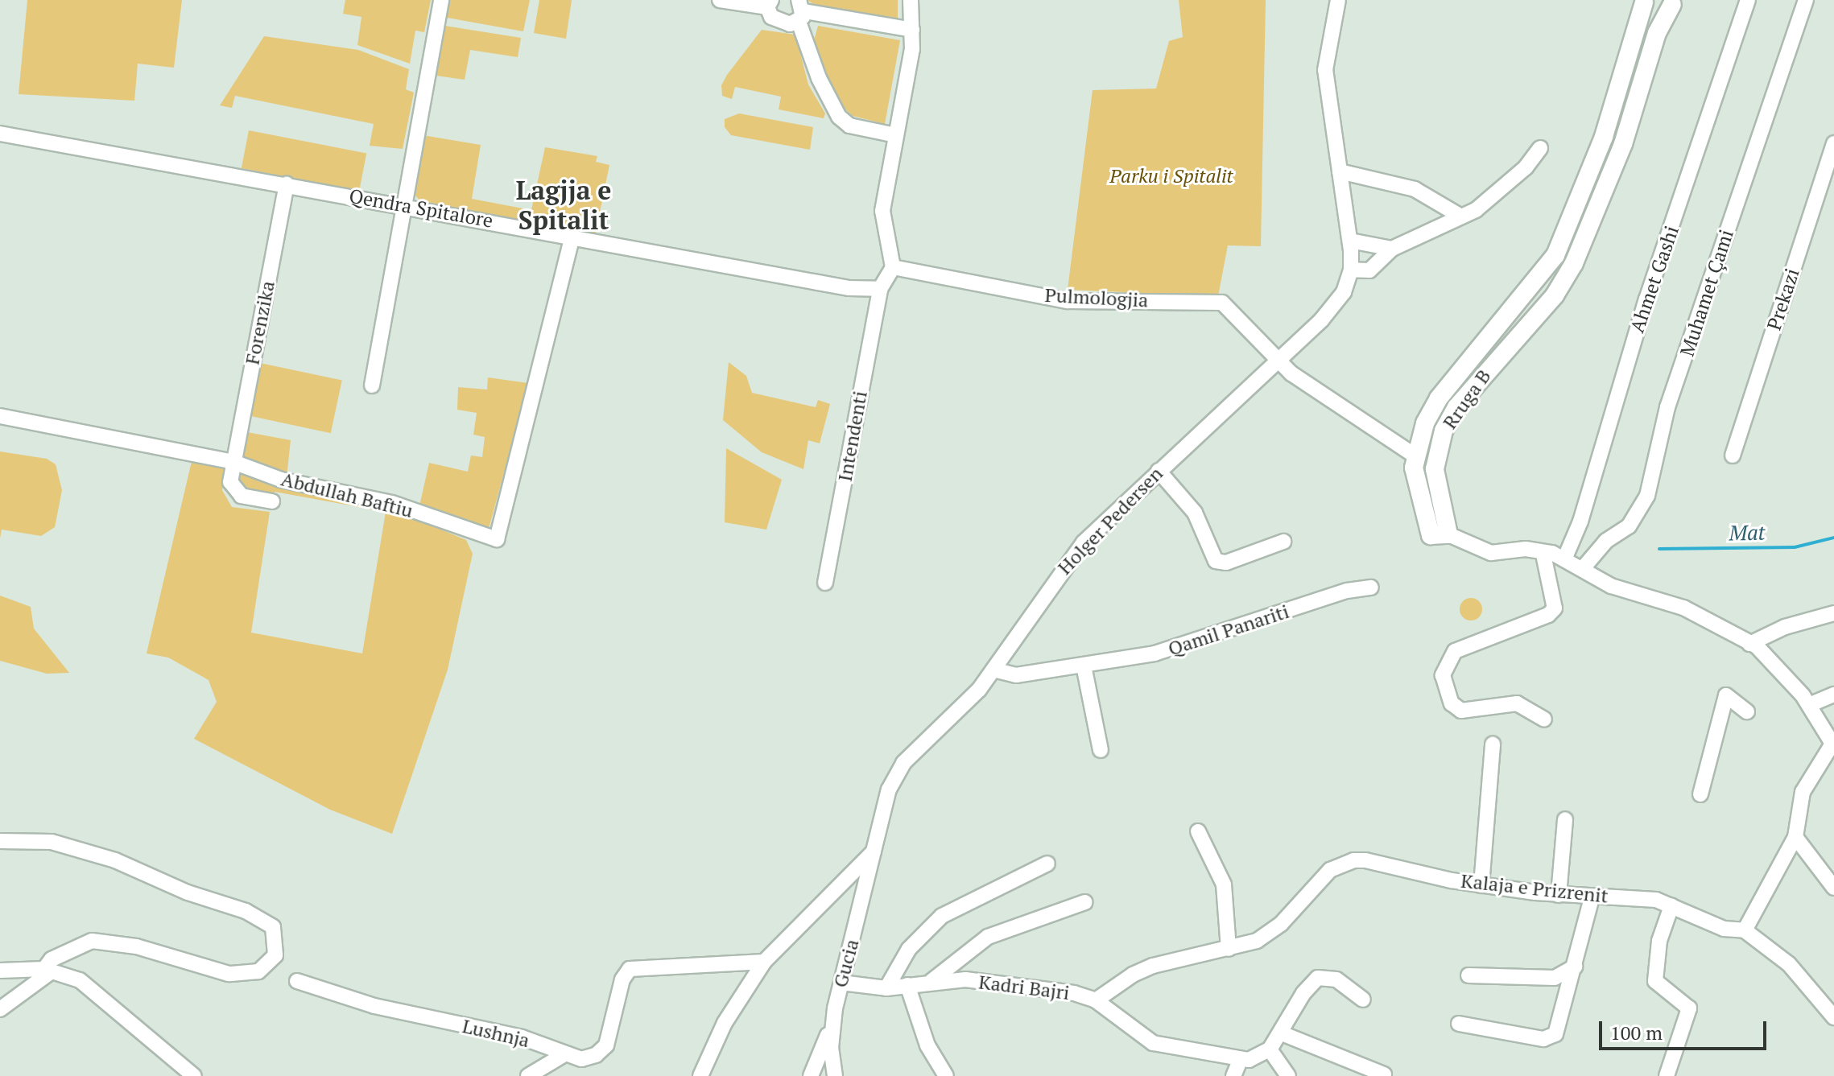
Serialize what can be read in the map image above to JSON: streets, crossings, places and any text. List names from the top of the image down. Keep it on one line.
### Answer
{"streets":{"main road":["Rruga B"],"street":["Qendra Spitalore","Ahmet Gashi","Muhamet Çami","Pulmologjia","Prekazi","Forenzika","Intendenti","Abdullah Baftiu","Holger Pedersen","Qamil Panariti","Kalaja e Prizrenit","Gucia","Kadri Bajri","Lushnja"]},"crossings":[["Qendra Spitalore","Forenzika"],["Qendra Spitalore","Intendenti"],["Qendra Spitalore","Abdullah Baftiu"],["Pulmologjia","Rruga B"],["Pulmologjia","Holger Pedersen"],["Forenzika","Abdullah Baftiu"],["Holger Pedersen","Qamil Panariti"],["Holger Pedersen","Gucia"],["Kalaja e Prizrenit","Kadri Bajri"],["Gucia","Kadri Bajri"]],"districts":["Lagjja e Spitalit"],"water":["Mat"],"parks":["Parku i Spitalit"],"scale_bar":"100 m"}
